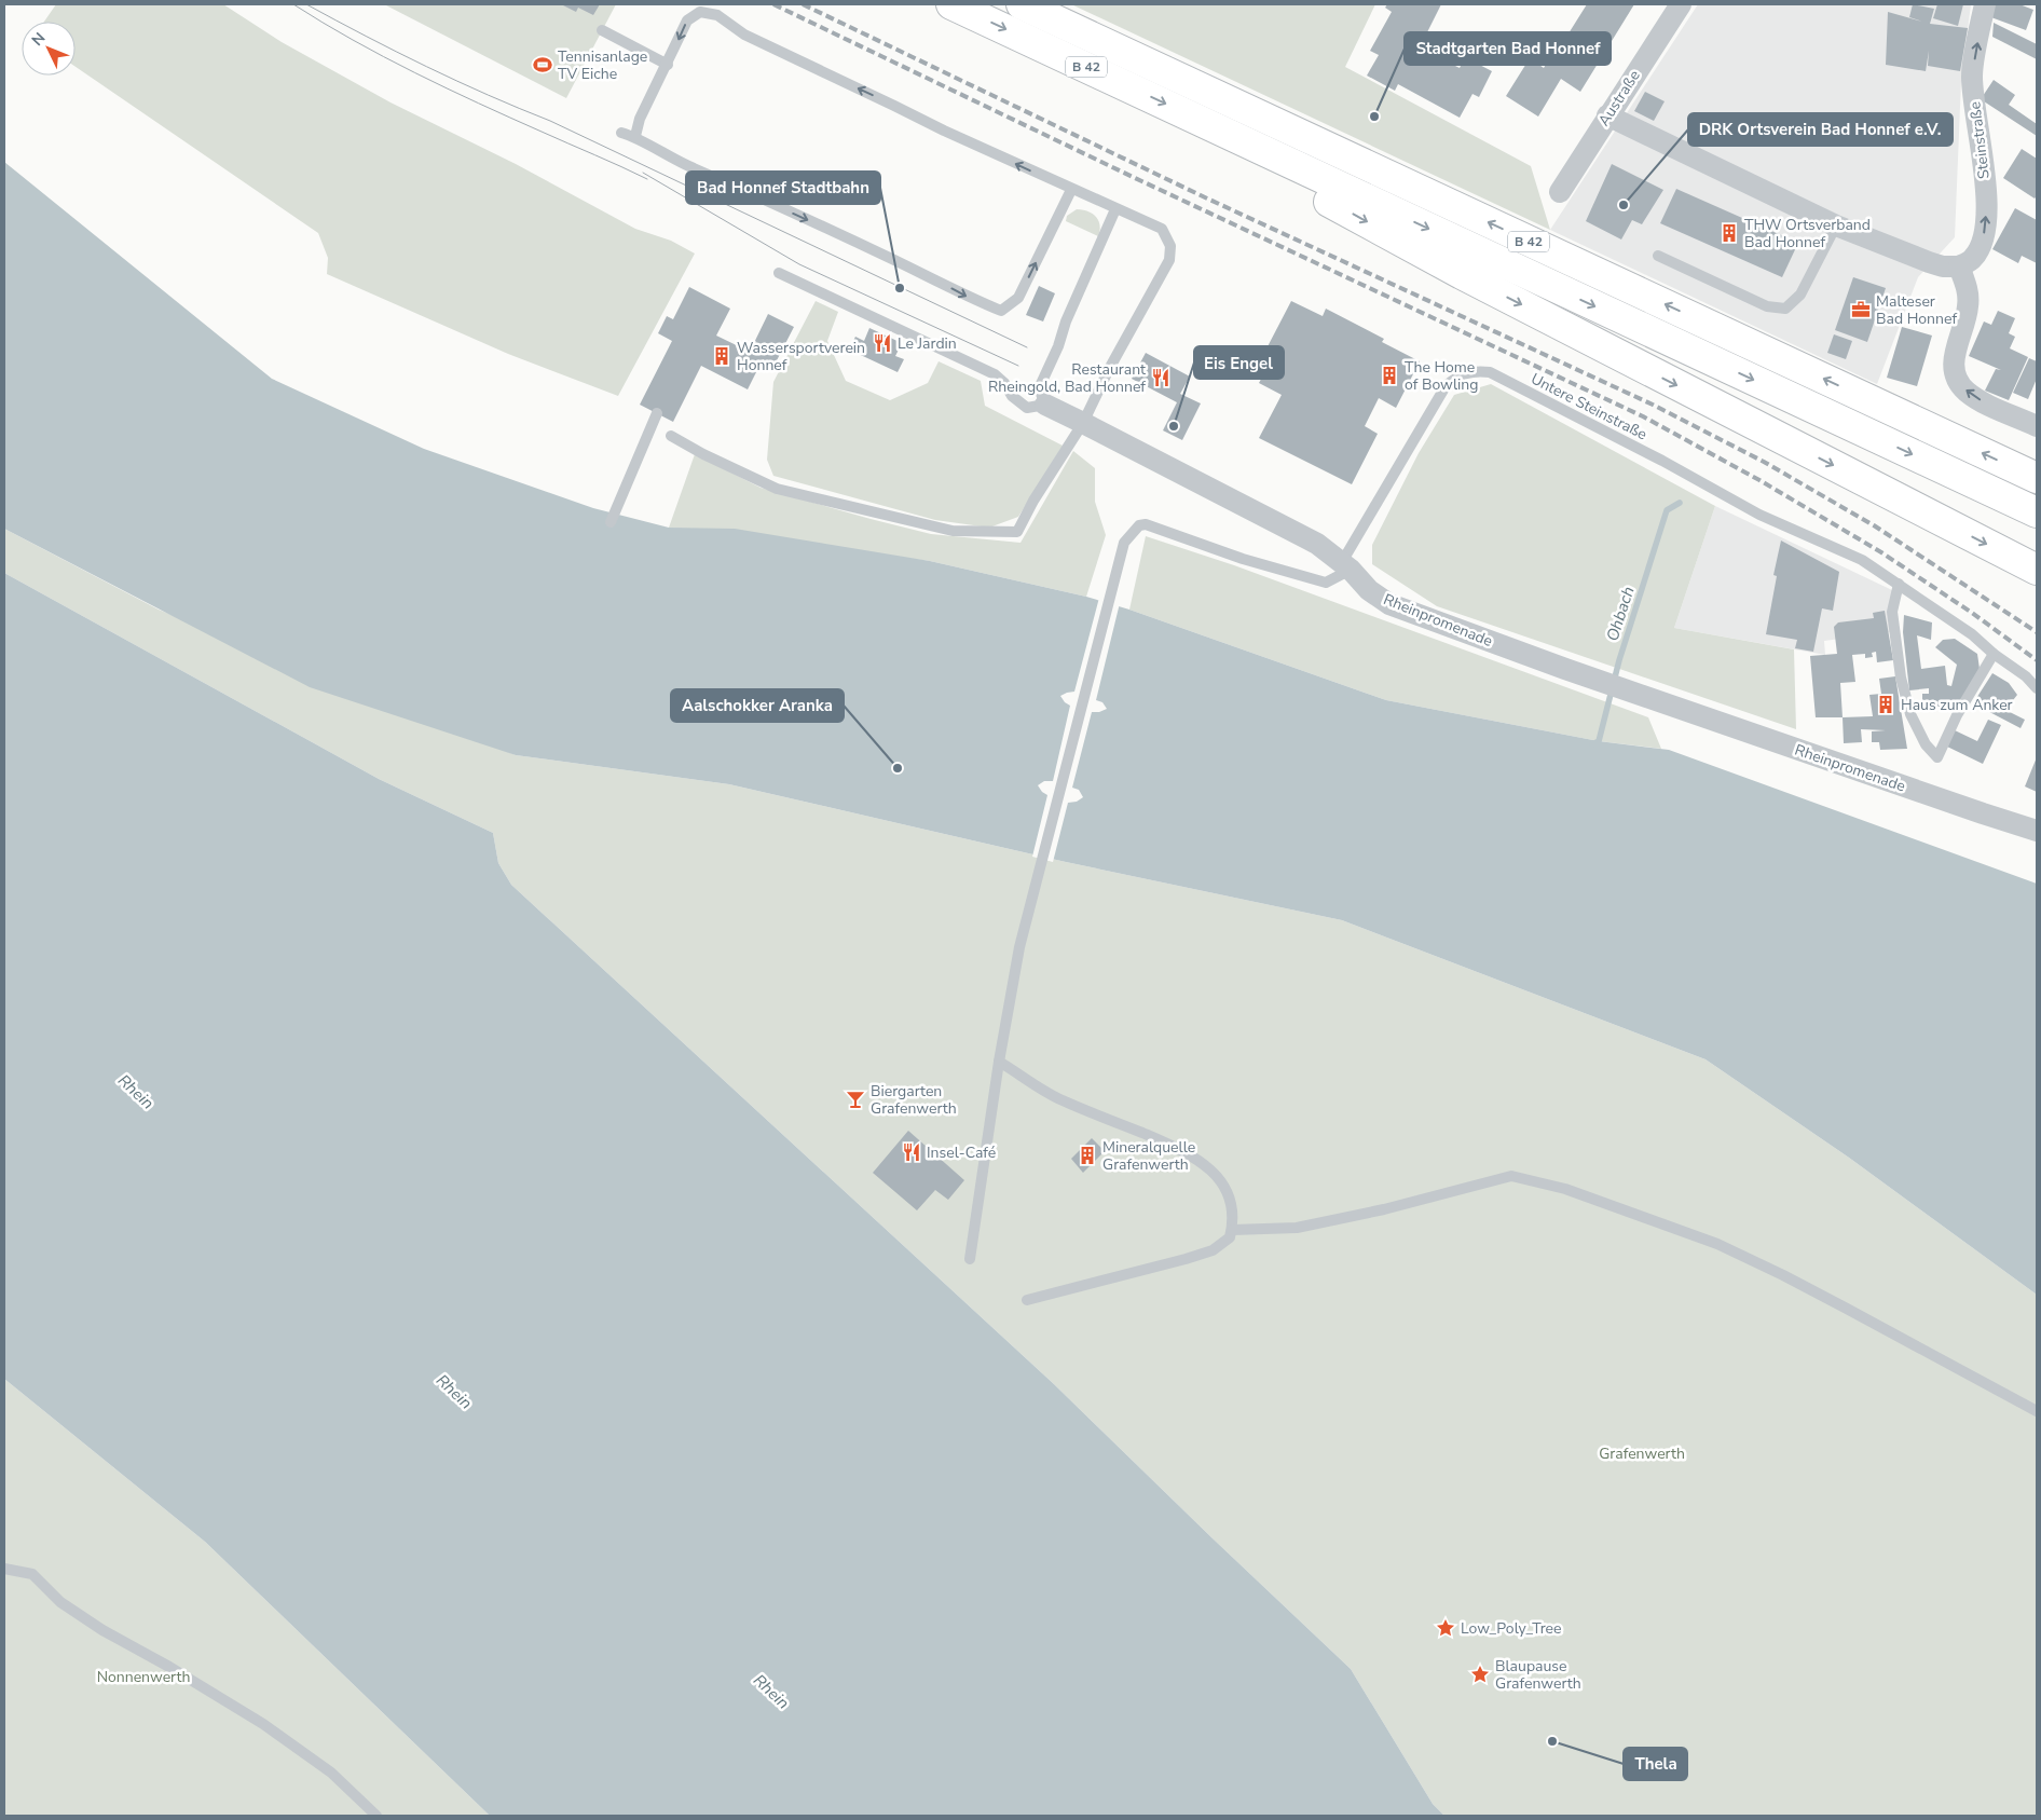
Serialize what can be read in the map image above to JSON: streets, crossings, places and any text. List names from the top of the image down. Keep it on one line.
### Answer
{"streets":{"highway":["B 42"],"street":["Austraße","Steinstraße","Rheinpromenade"],"lane":["Untere Steinstraße"]},"crossings":[["Untere Steinstraße","Rheinpromenade"]],"one_way":["Steinstraße"],"water":["Ohbach","Rhein"],"parks":["Grafenwerth","Nonnenwerth"],"places":{"sports":["Tennisanlage TV Eiche"],"other":["Stadtgarten Bad Honnef","DRK Ortsverein Bad Honnef e.V.","Bad Honnef Stadtbahn","Eis Engel","Aalschokker Aranka","Thela"],"building":["THW Ortsverband Bad Honnef","Wassersportverein Honnef","The Home of Bowling","Haus zum Anker","Mineralquelle Grafenwerth"],"office":["Malteser Bad Honnef"],"restaurant":["Le Jardin","Restaurant Rheingold, Bad Honnef","Insel-Café"],"bar":["Biergarten Grafenwerth"],"place":["Low_Poly_Tree","Blaupause Grafenwerth"]},"north":"top left"}
